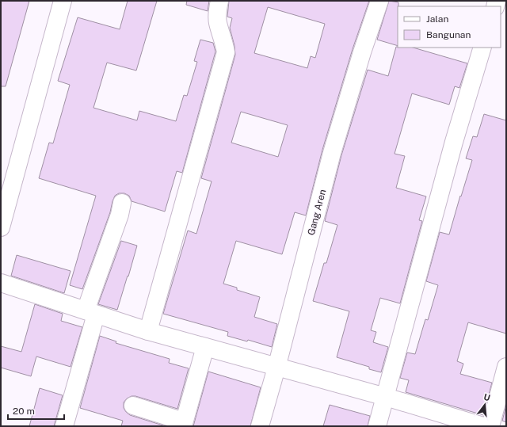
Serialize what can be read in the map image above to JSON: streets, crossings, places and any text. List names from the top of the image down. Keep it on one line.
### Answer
{"streets":{"street":["Gang Aren"]},"legend":["Jalan","Bangunan"],"scale_bar":"20 m","north":"top"}
